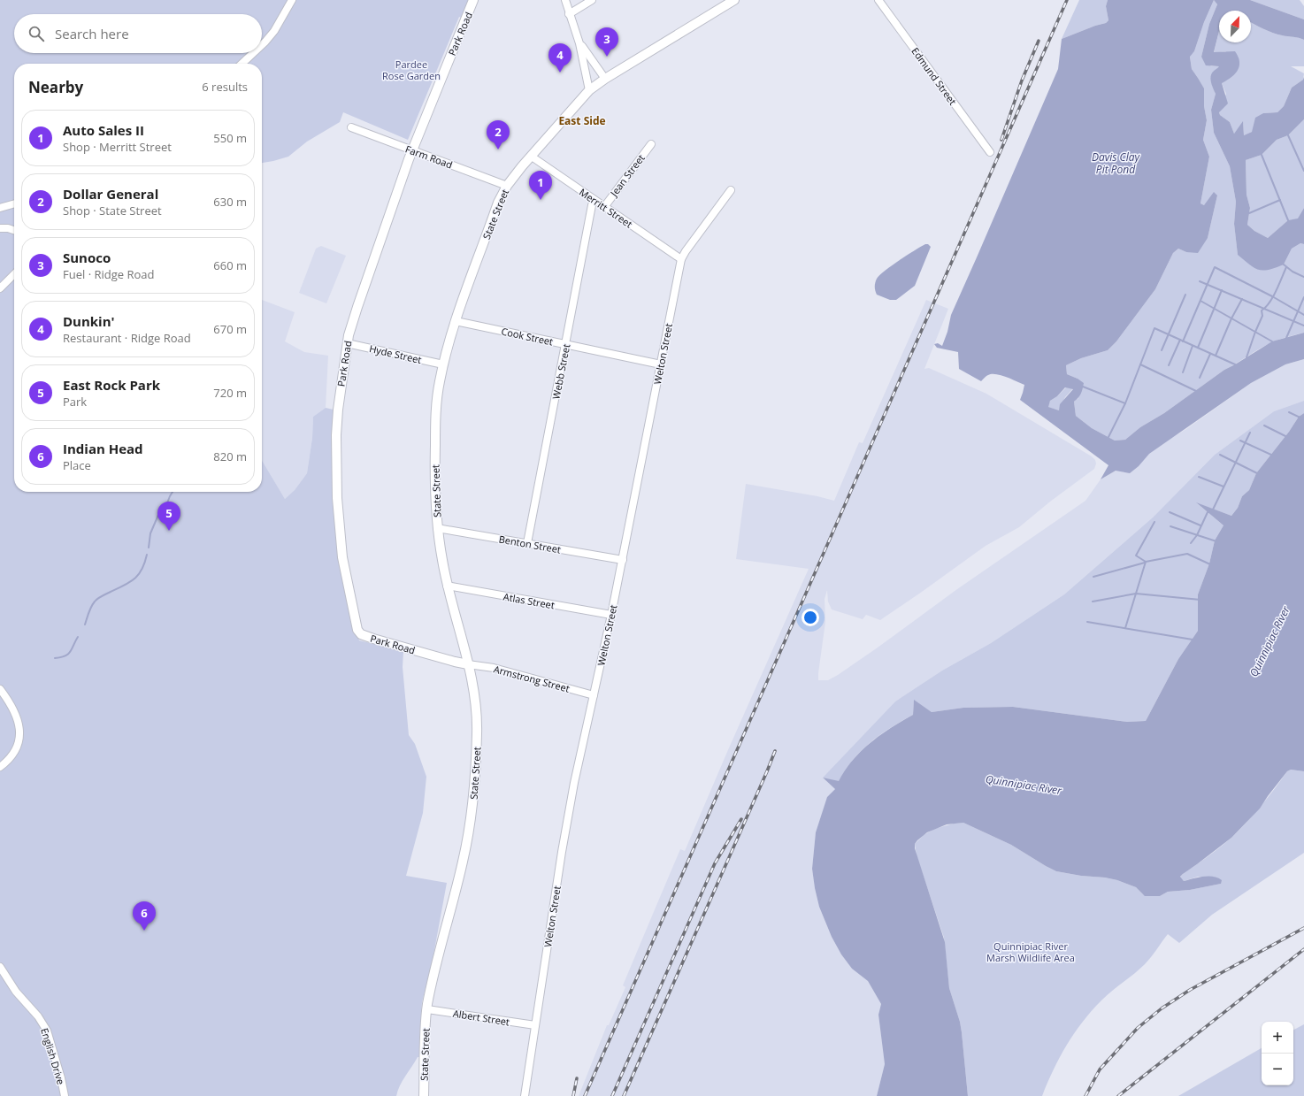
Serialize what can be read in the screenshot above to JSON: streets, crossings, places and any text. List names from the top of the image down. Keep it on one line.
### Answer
{"streets":{"main road":["Park Road","State Street"],"street":["Edmund Street","Farm Road","Jean Street","Merritt Street","Cook Street","Hyde Street","Welton Street","Webb Street","Benton Street","Atlas Street","Armstrong Street","Albert Street","English Drive"]},"crossings":[["Park Road","Farm Road"],["Park Road","State Street"],["Park Road","Hyde Street"],["Park Road","Armstrong Street"],["Farm Road","State Street"],["Jean Street","Merritt Street"],["Merritt Street","State Street"],["Merritt Street","Welton Street"],["Merritt Street","Webb Street"],["State Street","Cook Street"],["State Street","Hyde Street"],["State Street","Benton Street"],["State Street","Atlas Street"],["State Street","Armstrong Street"],["State Street","Albert Street"],["Cook Street","Welton Street"],["Cook Street","Webb Street"],["Welton Street","Benton Street"],["Welton Street","Atlas Street"],["Welton Street","Armstrong Street"],["Welton Street","Albert Street"],["Webb Street","Benton Street"]],"districts":["East Side"],"water":["Davis Clay Pit Pond","Quinnipiac River"],"parks":["Pardee Rose Garden","Quinnipiac River Marsh Wildlife Area"],"north":"top right","page":{"search":"Search here","pins":["3","4","2","1","5","6"],"heading":["Nearby","6 results"],"list":[{"mark":"1","name":"Auto Sales II","note":"Shop · Merritt Street","value":"550 m"},{"mark":"2","name":"Dollar General","note":"Shop · State Street","value":"630 m"},{"mark":"3","name":"Sunoco","note":"Fuel · Ridge Road","value":"660 m"},{"mark":"4","name":"Dunkin'","note":"Restaurant · Ridge Road","value":"670 m"},{"mark":"5","name":"East Rock Park","note":"Park","value":"720 m"},{"mark":"6","name":"Indian Head","note":"Place","value":"820 m"}],"map_buttons":["+","−"]}}
